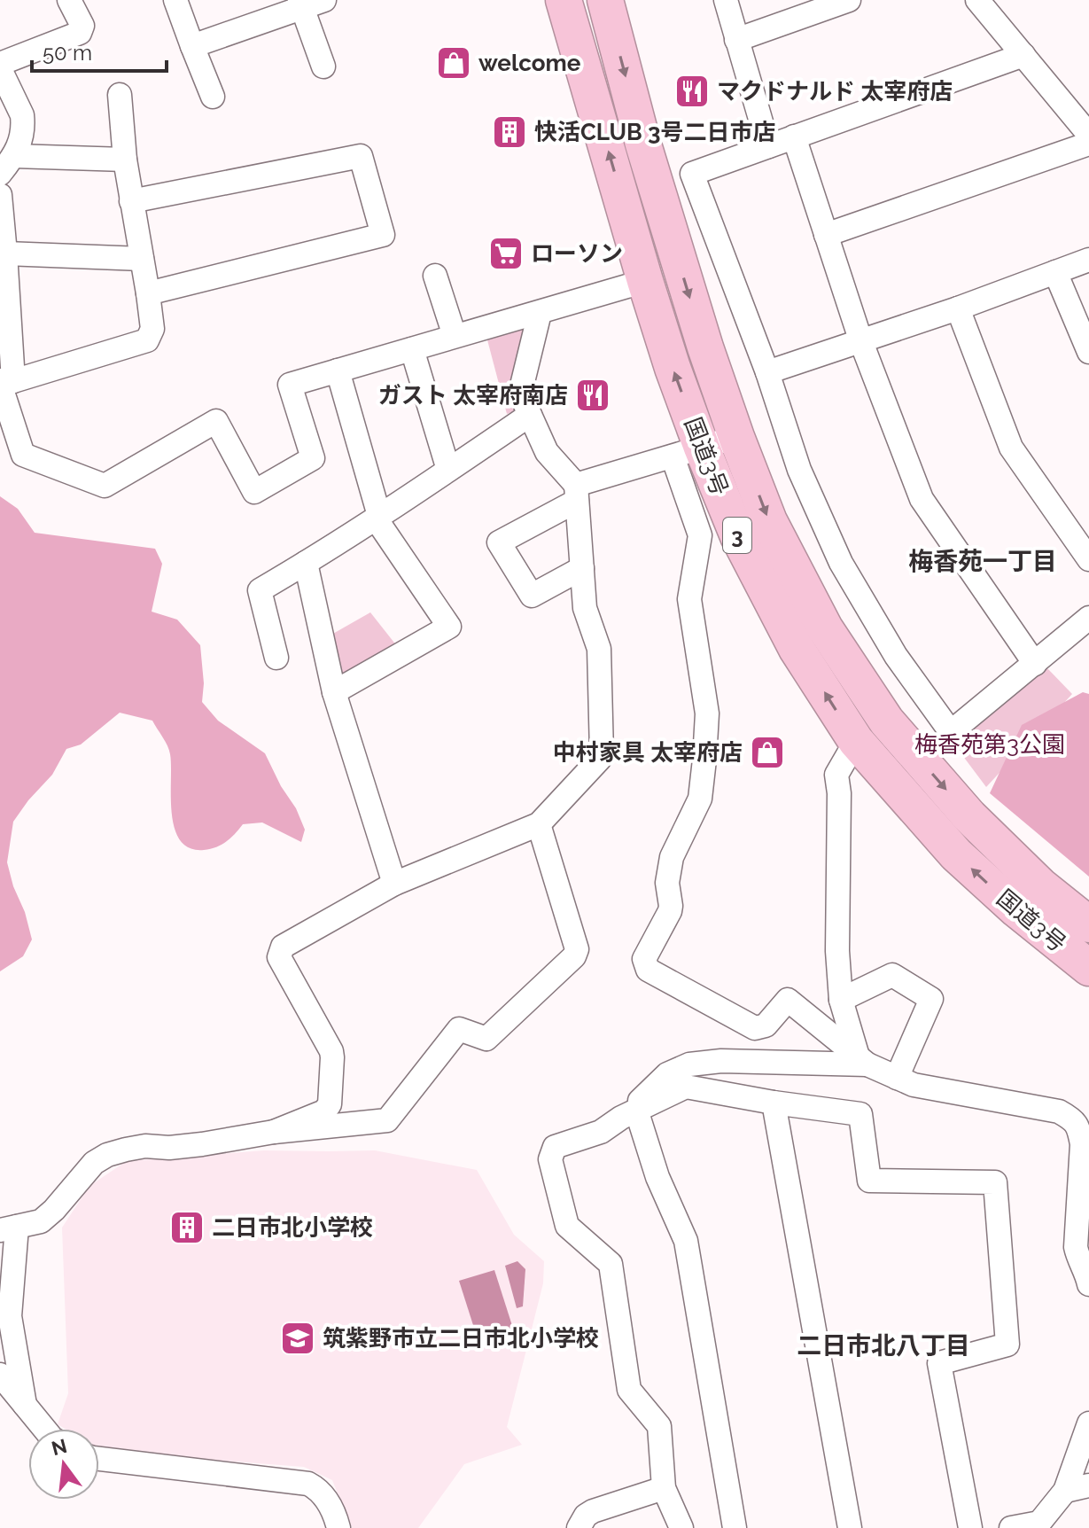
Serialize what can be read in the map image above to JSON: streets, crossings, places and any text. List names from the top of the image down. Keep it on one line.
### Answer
{"streets":{"highway":["国道3号","3"]},"districts":["梅香苑一丁目","二日市北八丁目"],"parks":["梅香苑第3公園"],"places":{"shop":["welcome","中村家具 太宰府店"],"restaurant":["マクドナルド 太宰府店","ガスト 太宰府南店"],"building":["快活CLUB 3号二日市店","二日市北小学校"],"supermarket":["ローソン"],"school or university":["筑紫野市立二日市北小学校"]},"scale_bar":"50 m","north":"top"}
